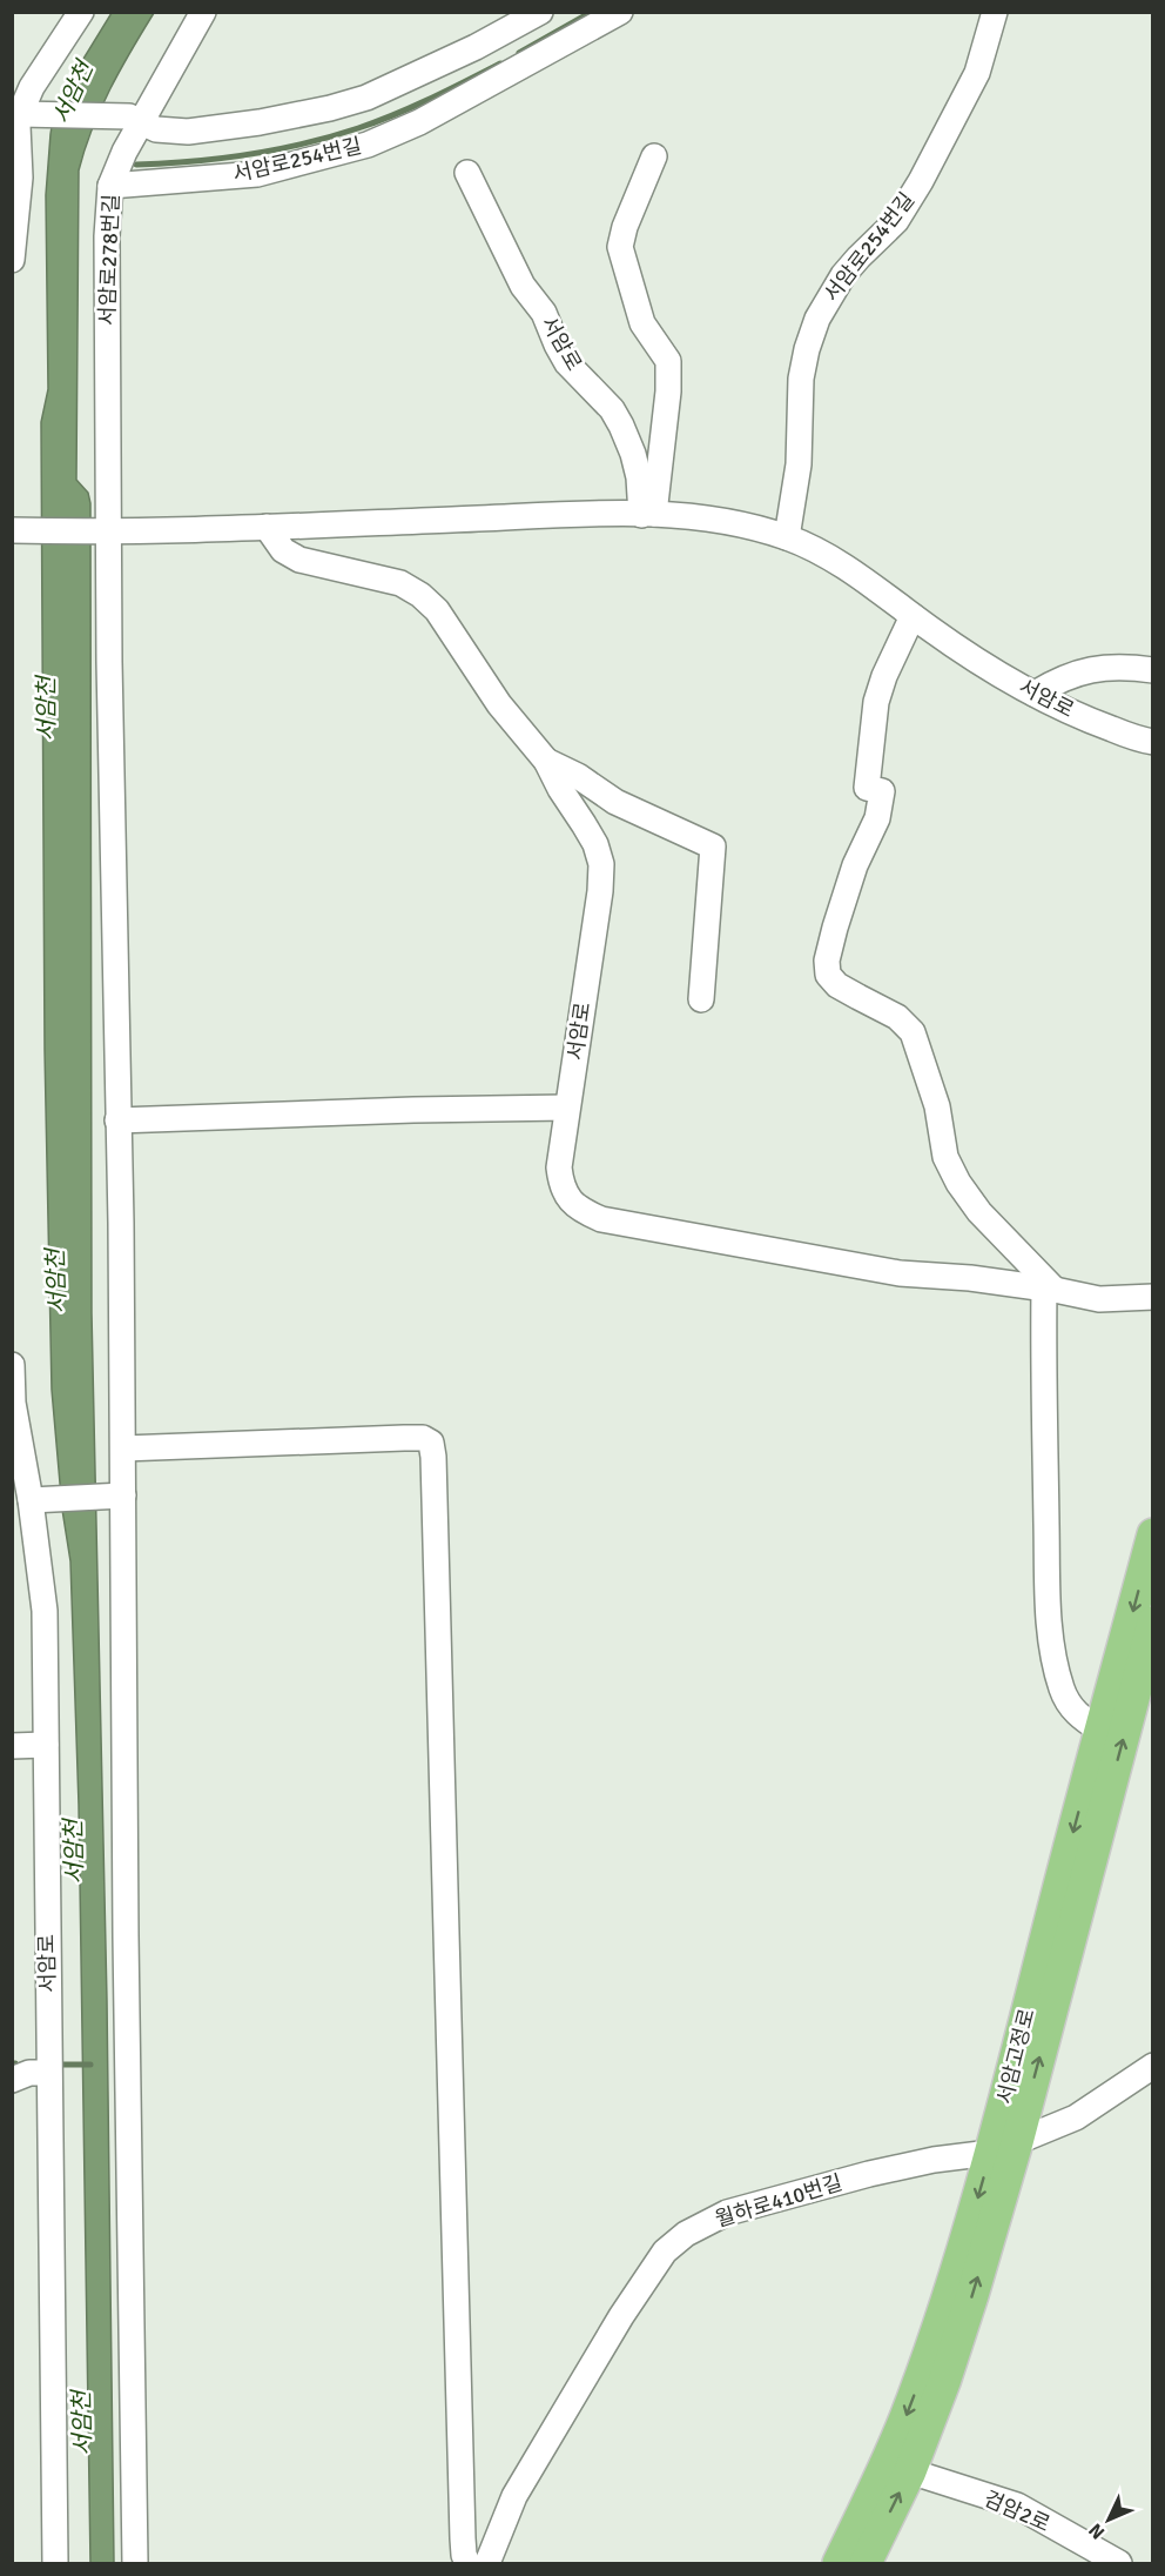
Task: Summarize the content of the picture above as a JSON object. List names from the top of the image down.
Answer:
{
  "streets": {
    "main road": ["서암고정로"],
    "street": [
      "서암로254번길",
      "서암로278번길",
      "서암로",
      "월하로410번길",
      "검암2로"
    ]
  },
  "crossings": [
    ["서암로254번길", "서암로278번길"],
    ["서암로254번길", "서암로"],
    ["서암로278번길", "서암로"],
    ["서암고정로", "월하로410번길"],
    ["서암고정로", "검암2로"]
  ],
  "water": ["서암천"],
  "north": "bottom left"
}
